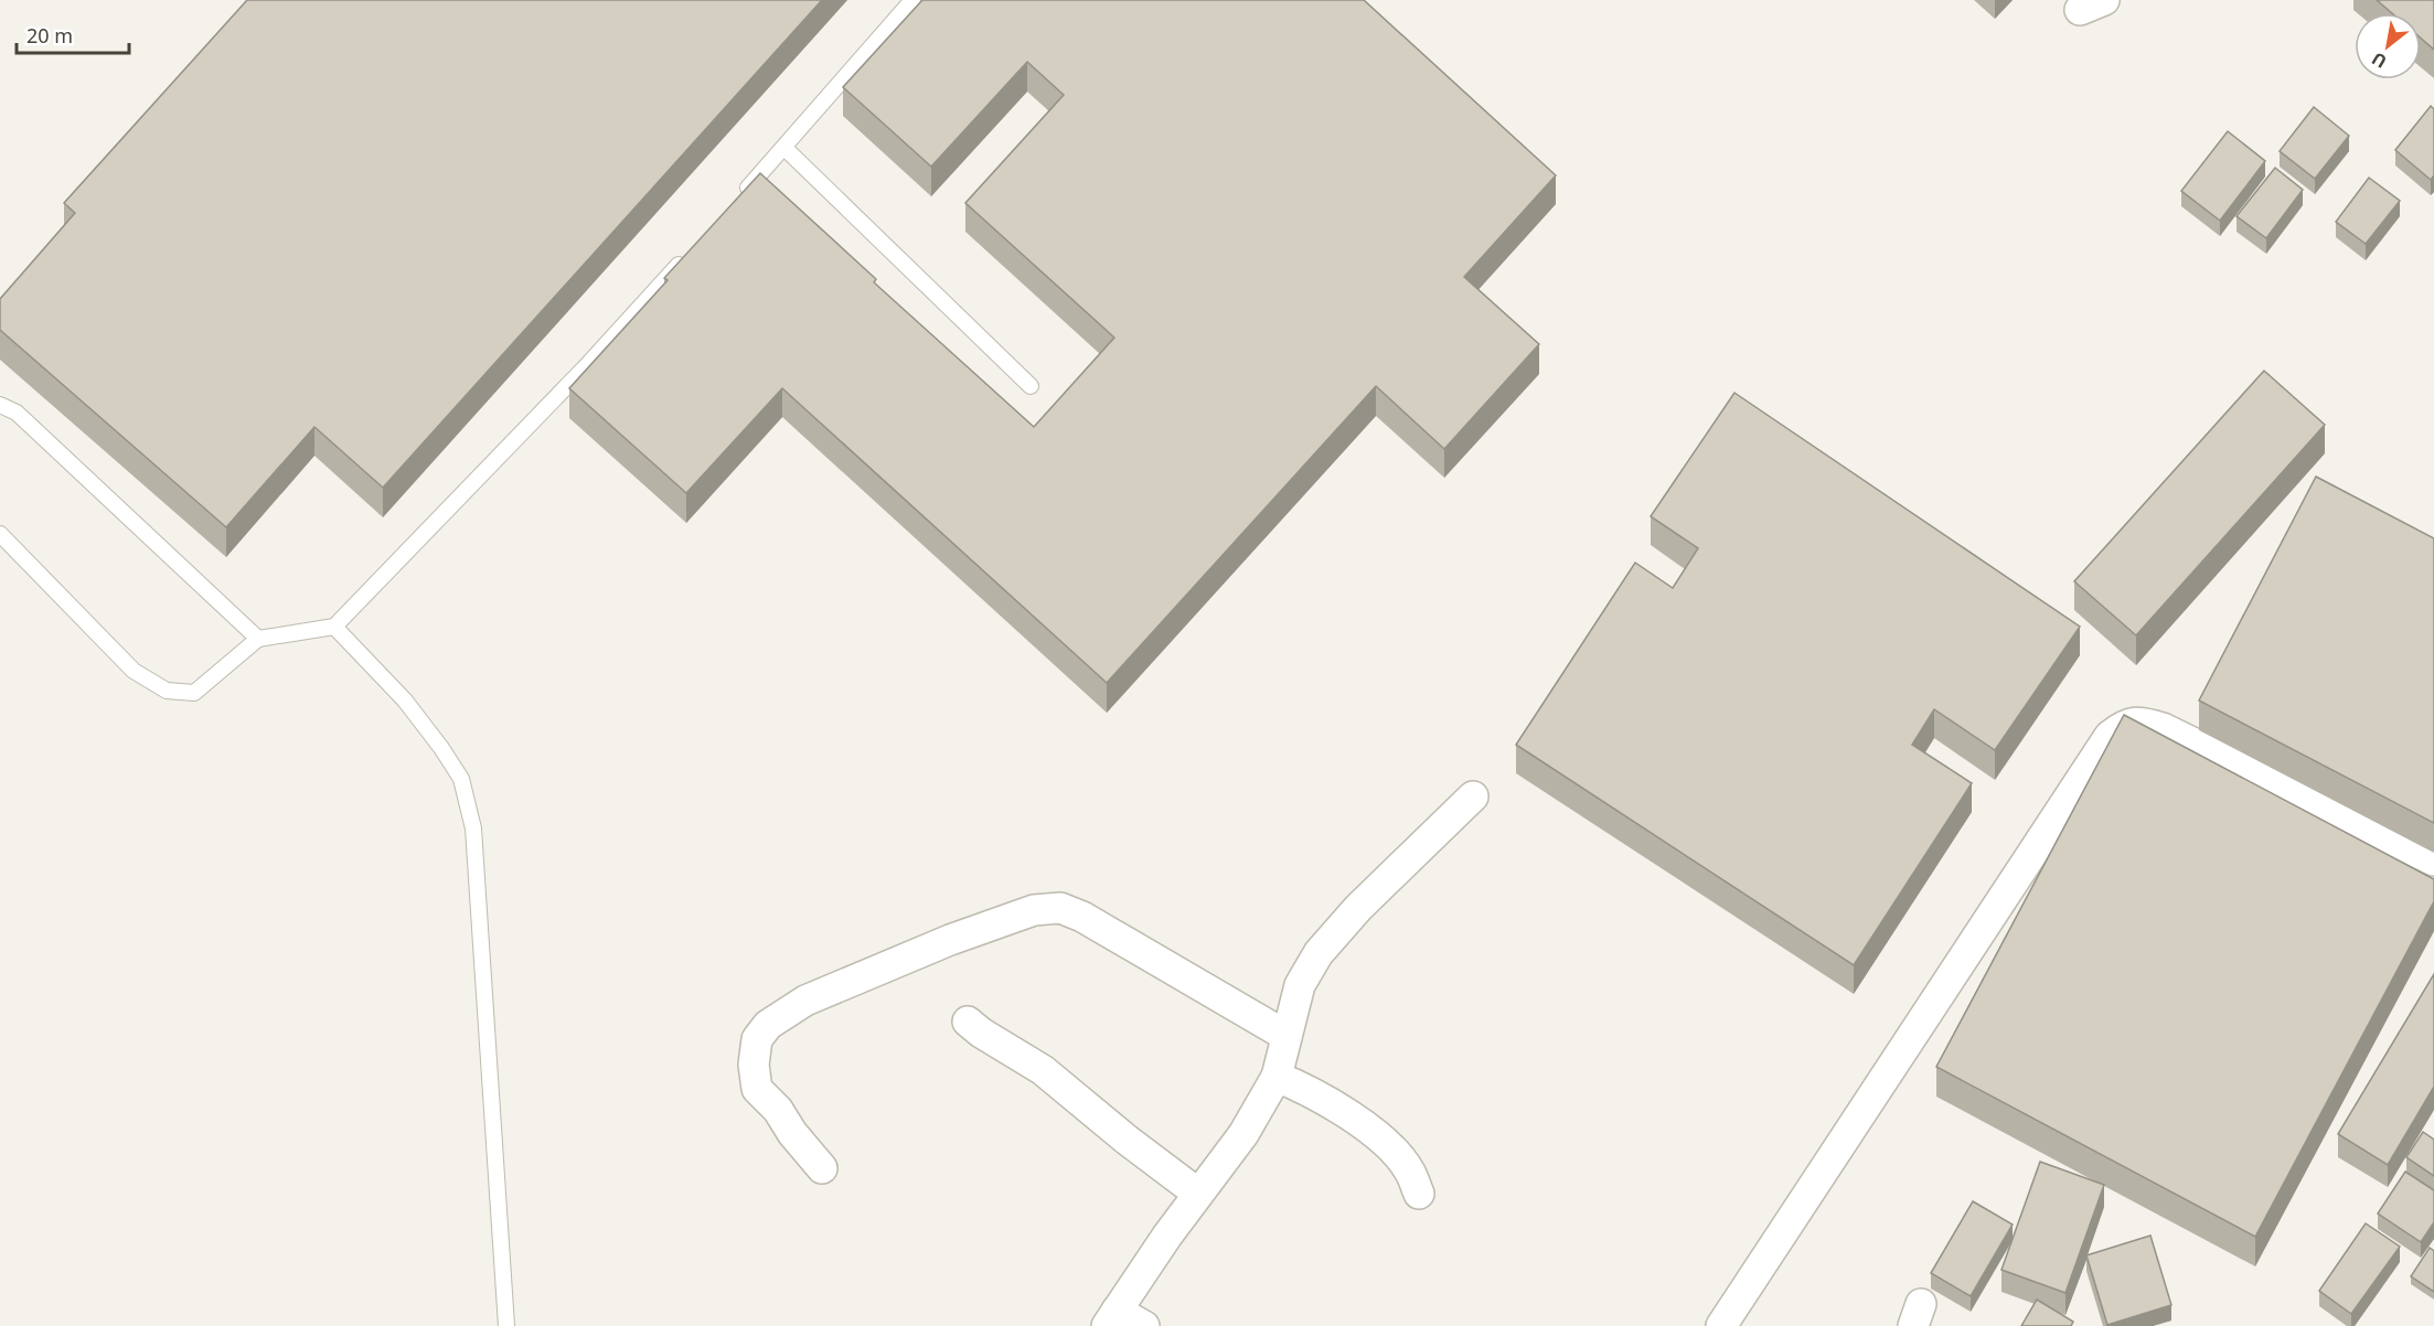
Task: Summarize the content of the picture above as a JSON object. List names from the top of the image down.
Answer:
{
  "scale_bar": "20 m",
  "north": "bottom left"
}
